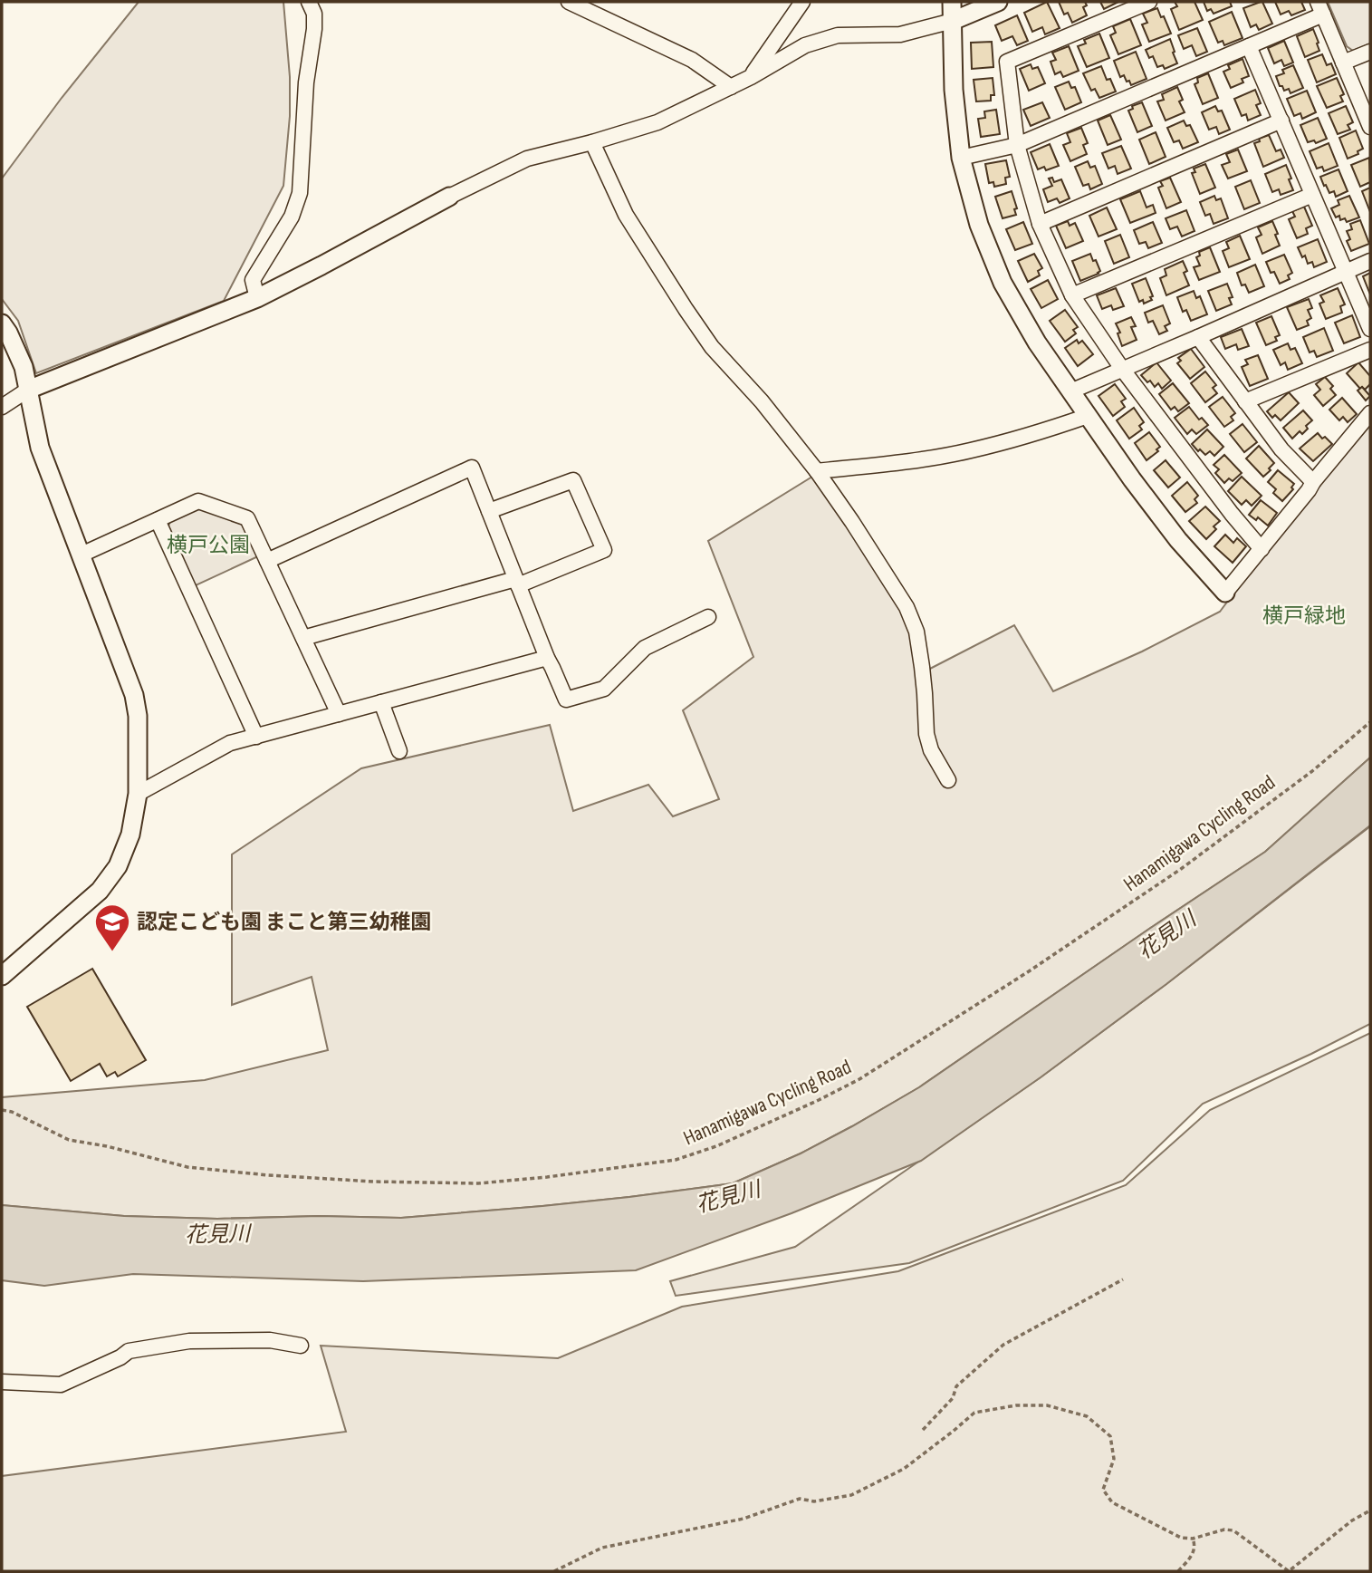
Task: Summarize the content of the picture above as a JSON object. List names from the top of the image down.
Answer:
{
  "streets": {
    "path": ["Hanamigawa Cycling Road"]
  },
  "water": ["花見川"],
  "parks": ["横戸公園", "横戸緑地"],
  "places": {
    "school or university": ["認定こども園 まこと第三幼稚園"]
  }
}
